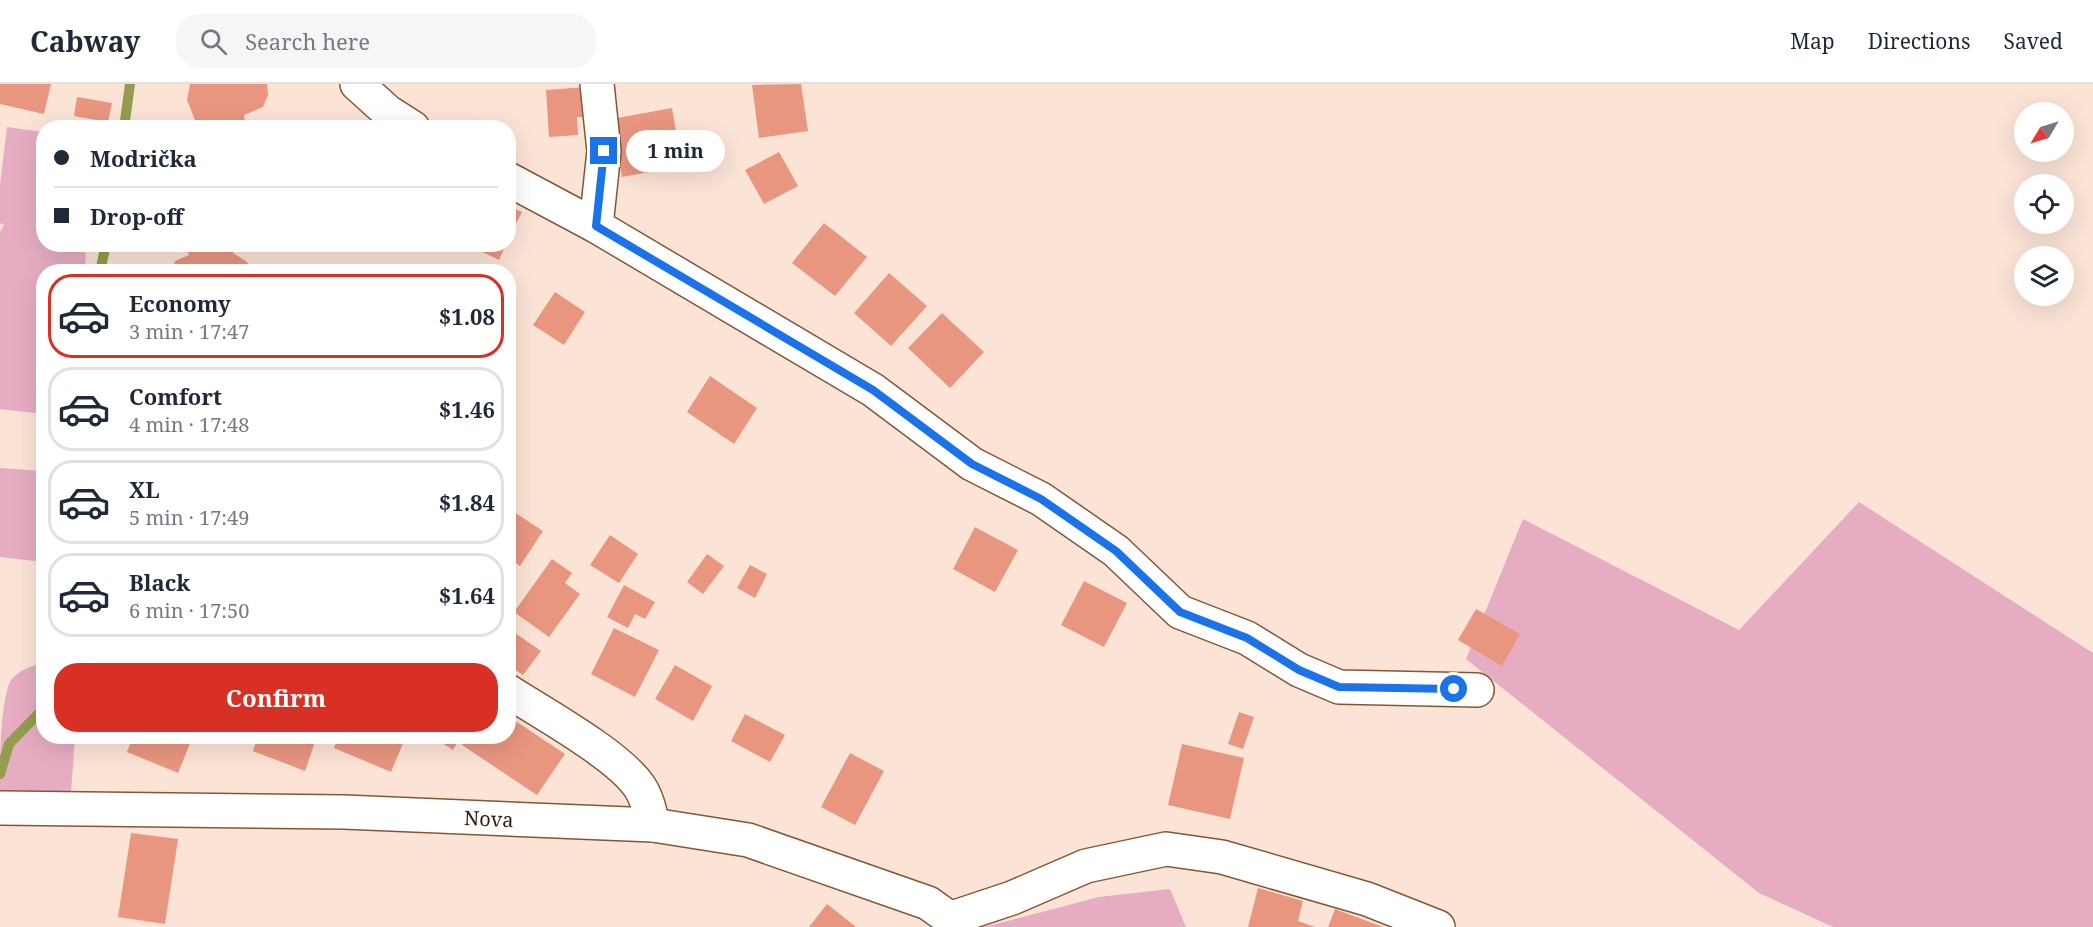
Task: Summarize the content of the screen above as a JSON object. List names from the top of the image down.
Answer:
{
  "streets": {
    "street": ["Nova"]
  },
  "north": "bottom left",
  "page": {
    "header": "Cabway",
    "search": "Search here",
    "nav": ["Map", "Directions", "Saved"],
    "banner": ["Modrička", "Drop-off"],
    "bubble": "1 min",
    "list": [
      {
        "name": "Economy",
        "note": "3 min · 17:47",
        "value": "$1.08"
      },
      {
        "name": "Comfort",
        "note": "4 min · 17:48",
        "value": "$1.46"
      },
      {
        "name": "XL",
        "note": "5 min · 17:49",
        "value": "$1.84"
      },
      {
        "name": "Black",
        "note": "6 min · 17:50",
        "value": "$1.64"
      }
    ],
    "buttons": "Confirm"
  }
}
